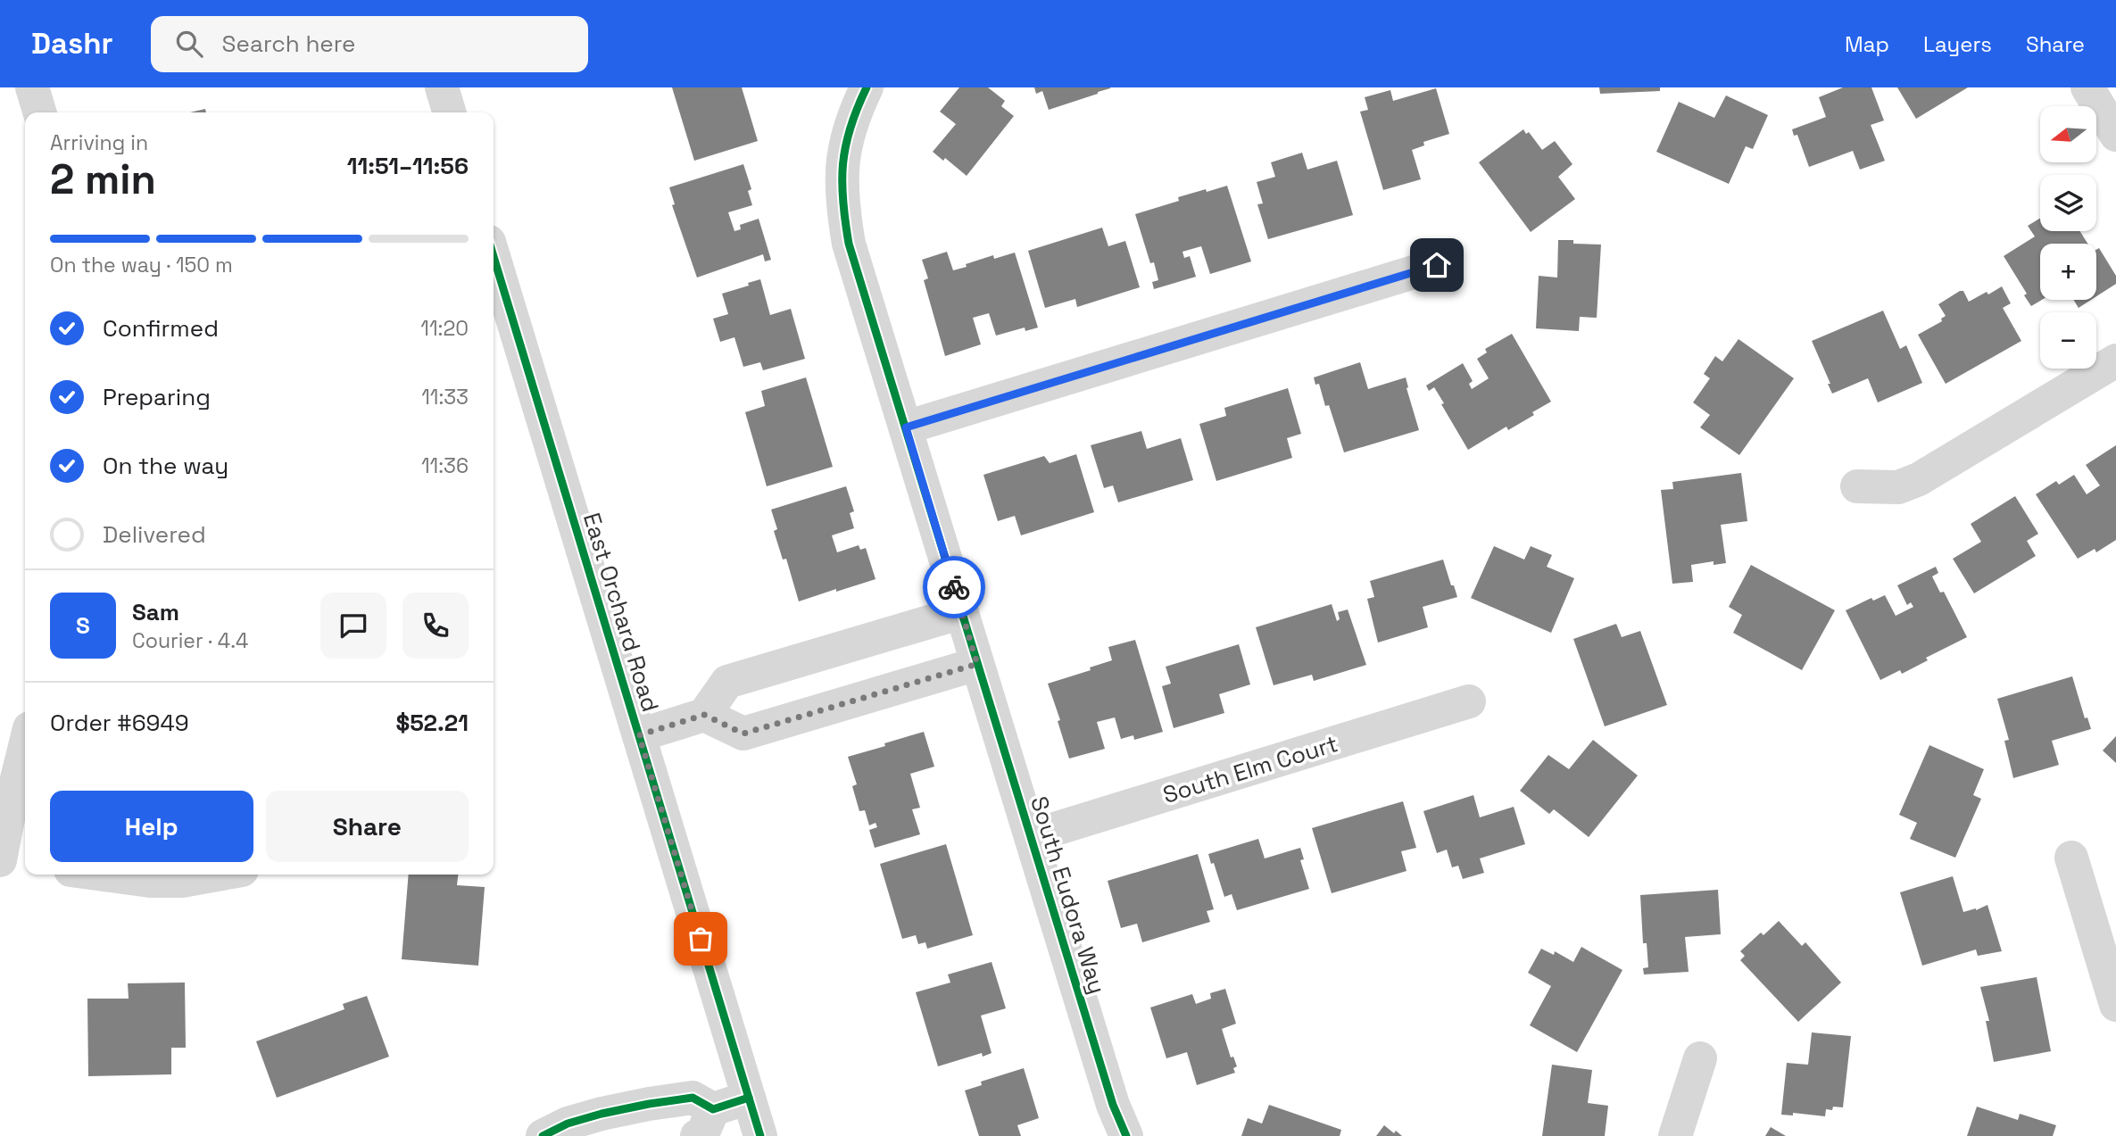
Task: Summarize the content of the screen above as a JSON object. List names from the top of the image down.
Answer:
{
  "streets": {
    "street": ["East Orchard Road", "South Elm Court", "South Eudora Way"]
  },
  "crossings": [
    ["South Elm Court", "South Eudora Way"]
  ],
  "north": "left",
  "page": {
    "header": "Dashr",
    "search": "Search here",
    "nav": ["Map", "Layers", "Share"],
    "map_buttons": ["+", "−"],
    "heading": ["2 min", "Arriving in", "11:51–11:56"],
    "panel": [
      "Sam",
      "Courier · 4.4",
      "Order #6949",
      "$52.21"
    ],
    "bar": "On the way · 150 m",
    "list": [
      ["Confirmed", "11:20"],
      ["Preparing", "11:33"],
      ["On the way", "11:36"],
      "Delivered"
    ],
    "round": "S",
    "buttons": ["Help", "Share"]
  }
}
